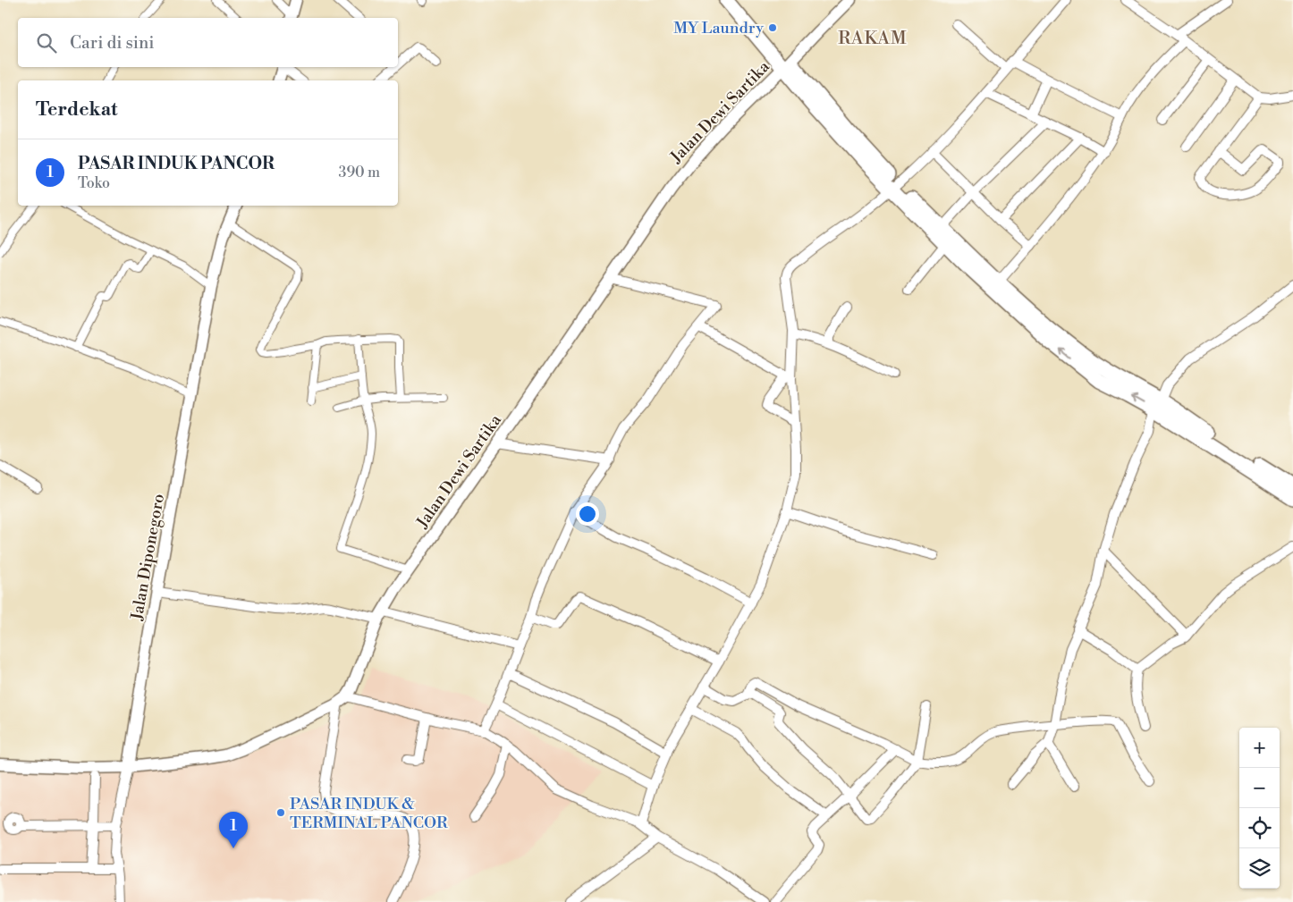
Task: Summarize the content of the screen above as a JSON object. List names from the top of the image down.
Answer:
{
  "streets": {
    "street": ["Jalan Dewi Sartika", "Jalan Diponegoro"]
  },
  "districts": ["RAKAM"],
  "places": ["MY Laundry", "PASAR INDUK & TERMINAL PANCOR"],
  "page": {
    "search": "Cari di sini",
    "heading": "Terdekat",
    "list": [
      {
        "mark": "1",
        "name": "PASAR INDUK PANCOR",
        "note": "Toko",
        "value": "390 m"
      }
    ],
    "map_buttons": ["+", "−"],
    "pins": "1"
  }
}
